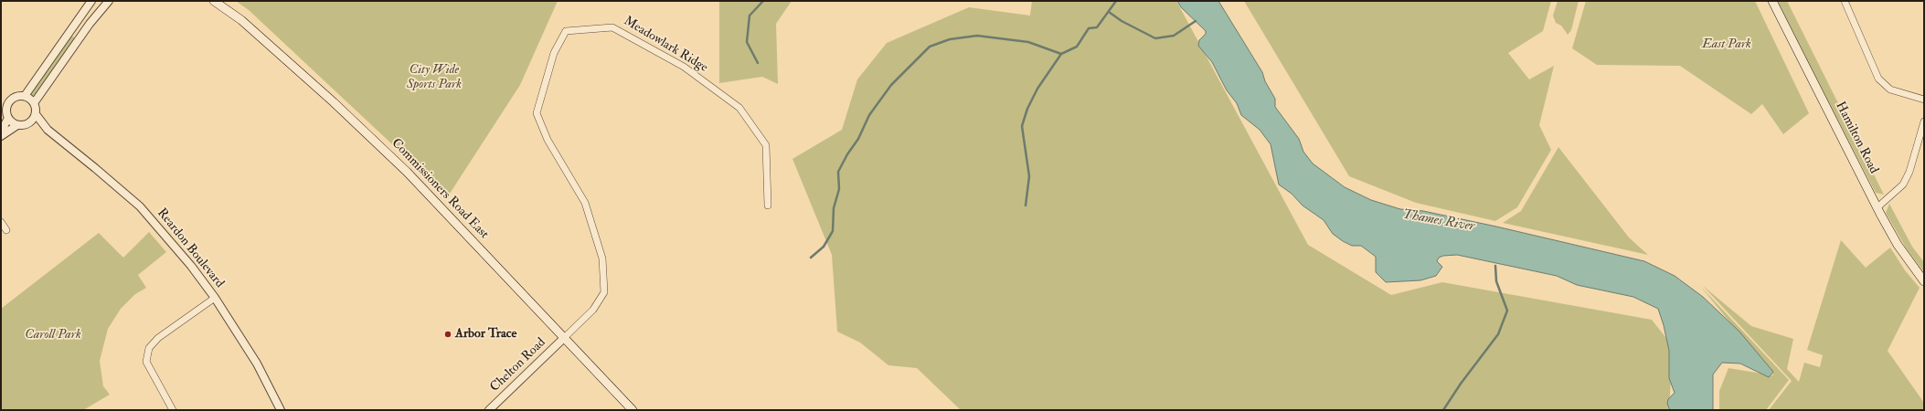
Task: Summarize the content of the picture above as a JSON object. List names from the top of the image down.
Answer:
{
  "streets": {
    "main road": ["Hamilton Road", "Commissioners Road East"],
    "street": ["Meadowlark Ridge", "Reardon Boulevard", "Chelton Road"]
  },
  "crossings": [
    ["Meadowlark Ridge", "Commissioners Road East"],
    ["Meadowlark Ridge", "Chelton Road"],
    ["Commissioners Road East", "Chelton Road"]
  ],
  "water": ["Thames River"],
  "parks": ["East Park", "City Wide Sports Park", "Caroll Park"],
  "places": ["Arbor Trace"]
}
